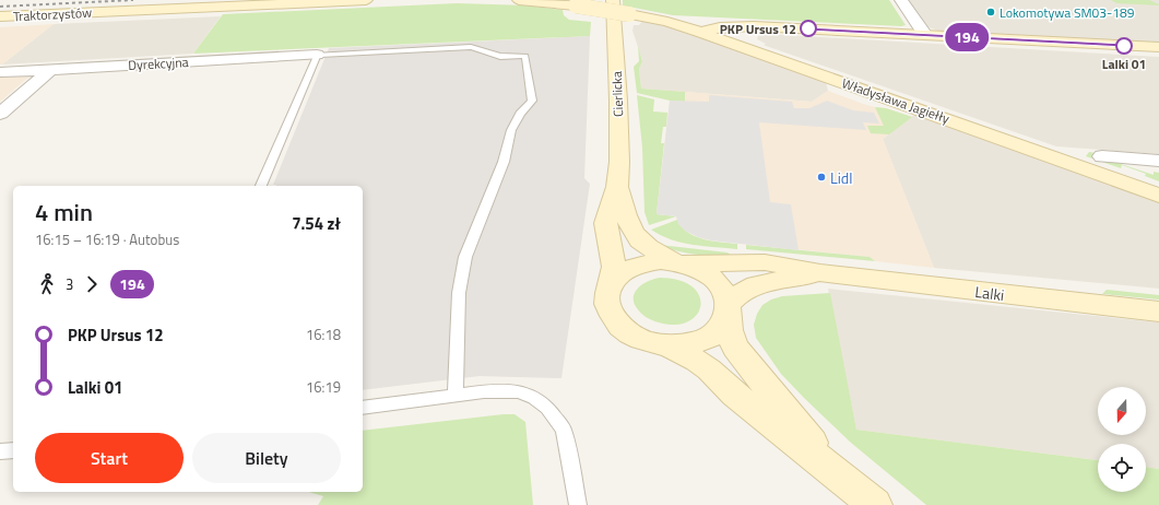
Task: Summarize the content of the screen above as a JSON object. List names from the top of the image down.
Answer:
{
  "streets": {
    "street": [
      "Traktorzystów",
      "Dyrekcyjna",
      "Cierlicka",
      "Władysława Jagiełły",
      "Lalki"
    ]
  },
  "crossings": [
    ["Cierlicka", "Lalki"]
  ],
  "places": [
    "Lokomotywa SM03-189",
    "PKP Ursus 12",
    "Lalki 01",
    "Lidl"
  ],
  "lines": ["bus line 194"],
  "north": "bottom",
  "page": {
    "on_map": "194",
    "heading": ["4 min", "16:15 – 16:19 · Autobus", "7.54 zł"],
    "legs": ["3", "194"],
    "list": [
      {
        "name": "PKP Ursus 12",
        "value": "16:18"
      },
      {
        "name": "Lalki 01",
        "value": "16:19"
      }
    ],
    "buttons": ["Start", "Bilety"]
  }
}
